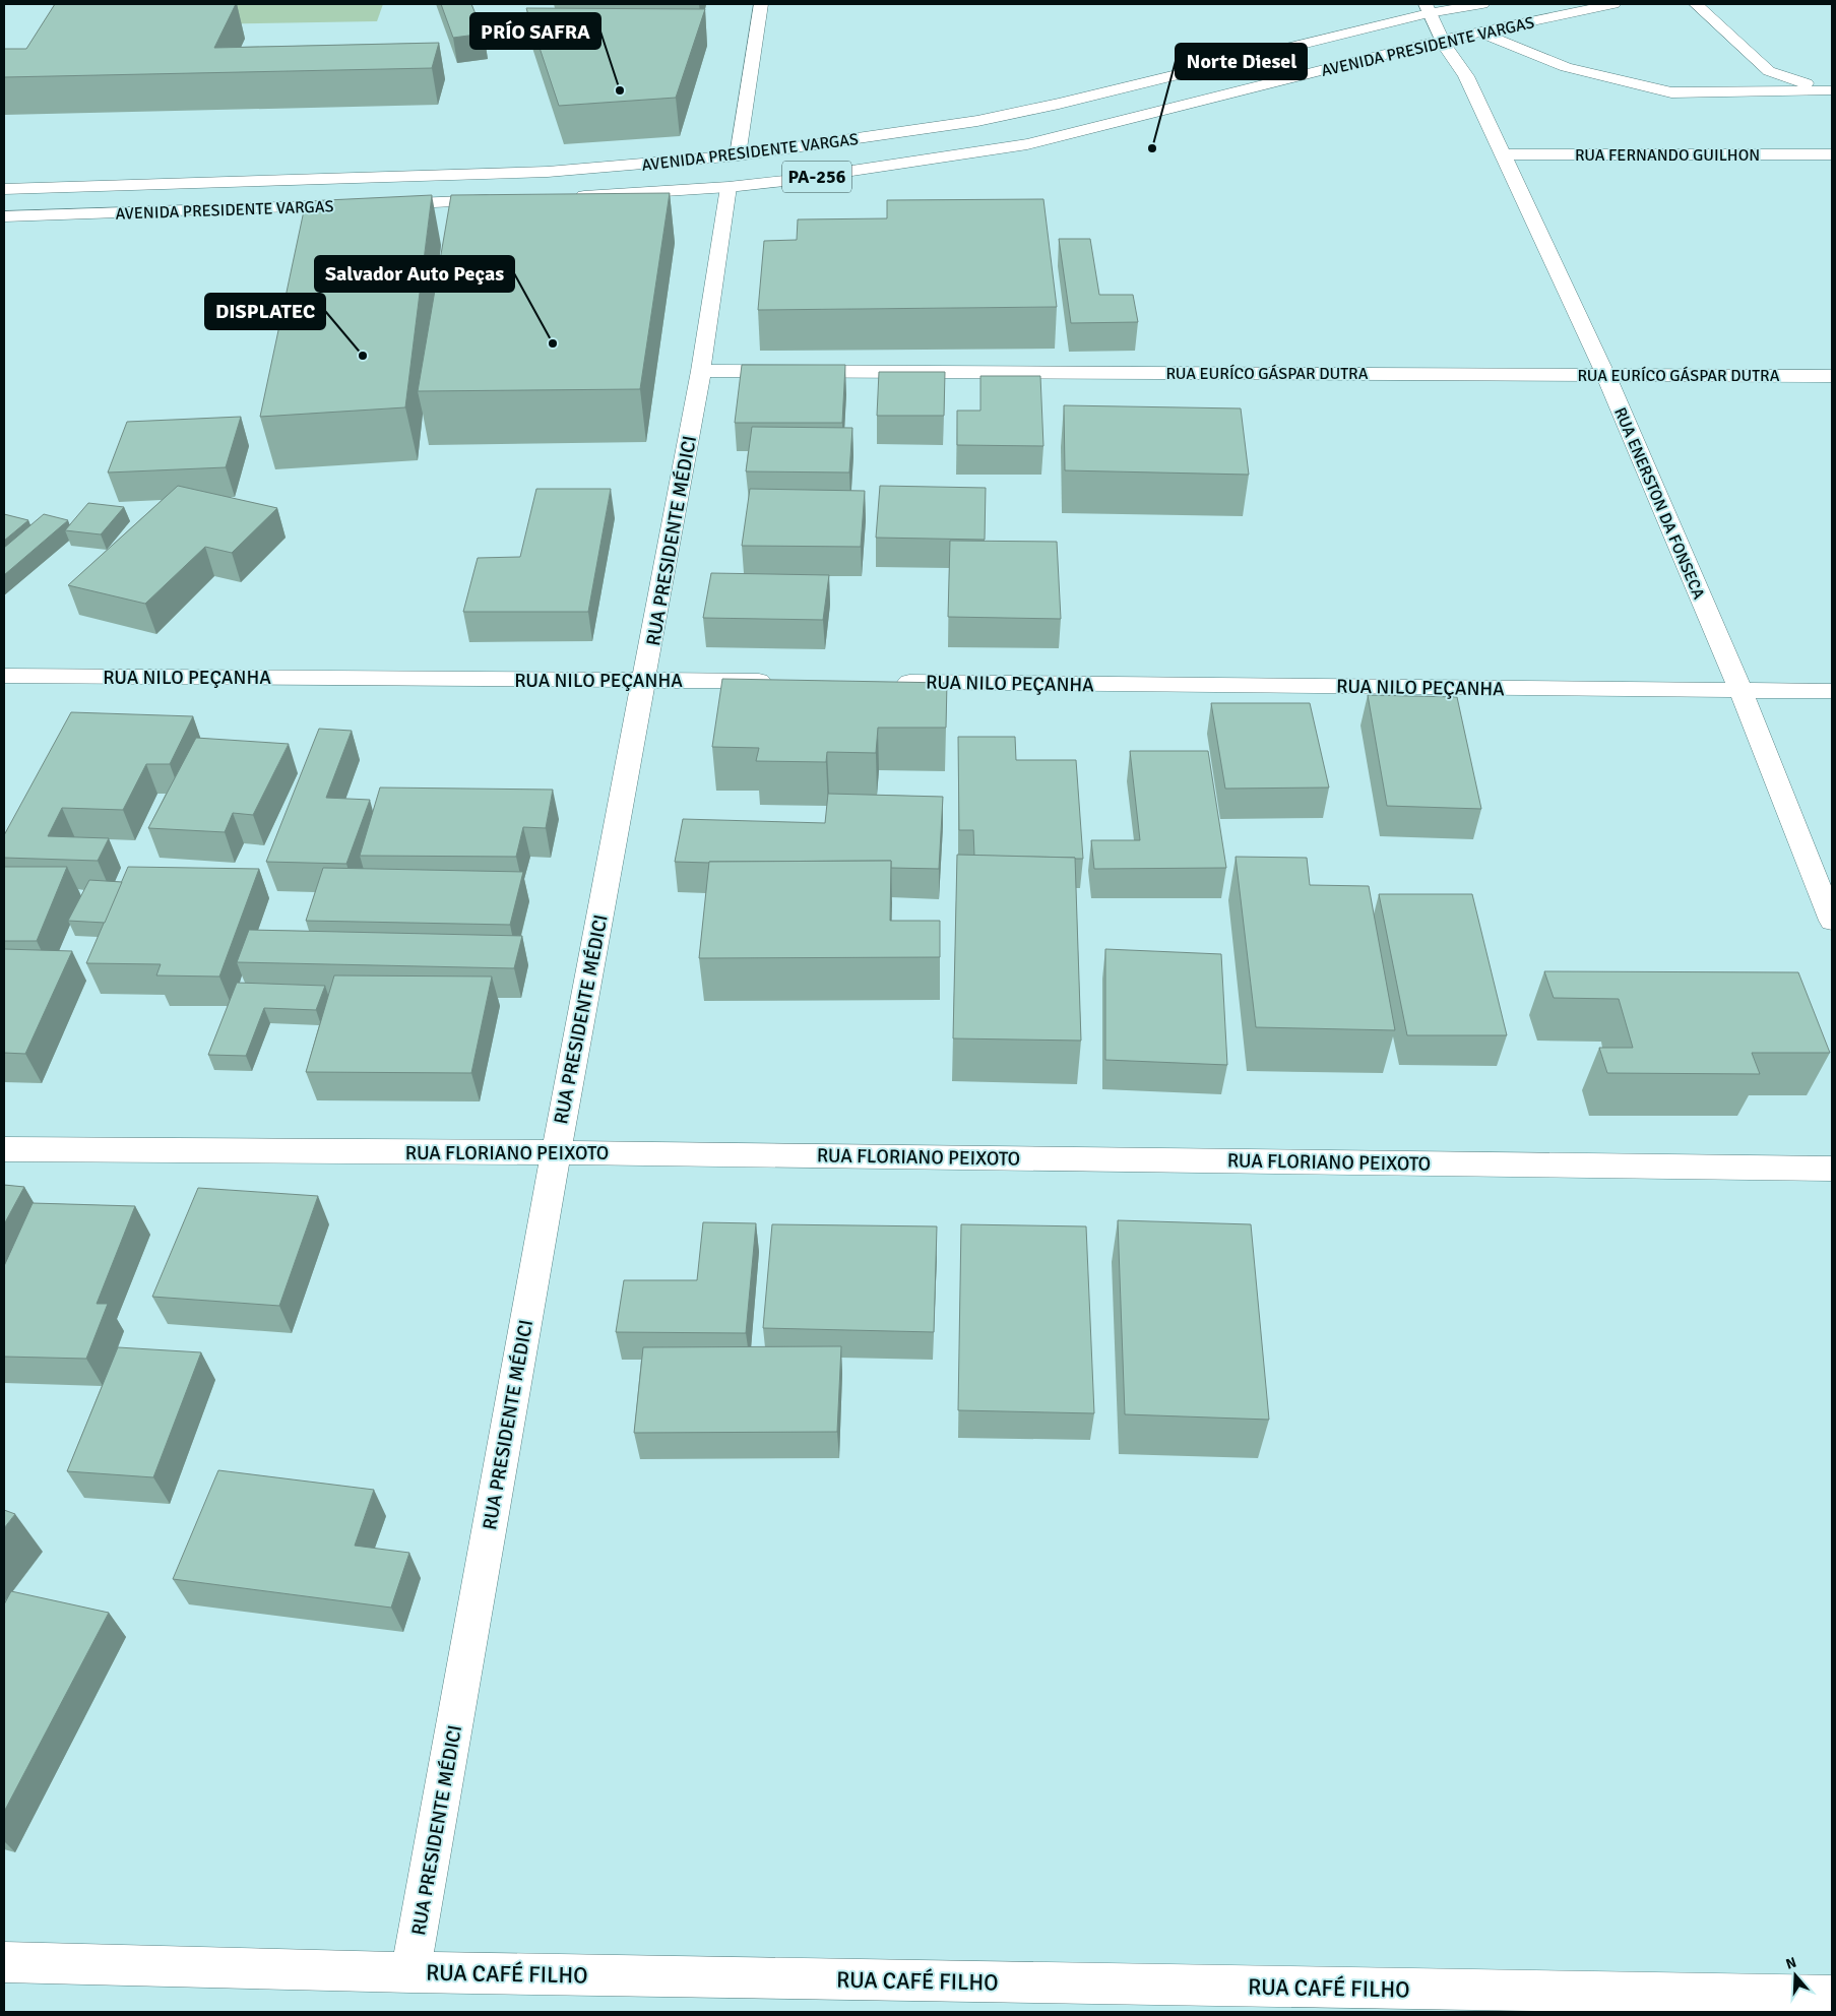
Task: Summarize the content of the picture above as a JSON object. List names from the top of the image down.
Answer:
{
  "streets": {
    "street": [
      "AVENIDA PRESIDENTE VARGAS",
      "RUA FERNANDO GUILHON",
      "PA-256",
      "RUA EURÍCO GÁSPAR DUTRA",
      "RUA ENERSTON DA FONSECA",
      "RUA PRESIDENTE MÉDICI",
      "RUA NILO PEÇANHA",
      "RUA FLORIANO PEIXOTO",
      "RUA CAFÉ FILHO"
    ]
  },
  "crossings": [
    ["AVENIDA PRESIDENTE VARGAS", "RUA ENERSTON DA FONSECA"],
    ["AVENIDA PRESIDENTE VARGAS", "RUA PRESIDENTE MÉDICI"],
    ["RUA FERNANDO GUILHON", "RUA ENERSTON DA FONSECA"],
    ["RUA EURÍCO GÁSPAR DUTRA", "RUA ENERSTON DA FONSECA"],
    ["RUA EURÍCO GÁSPAR DUTRA", "RUA PRESIDENTE MÉDICI"],
    ["RUA ENERSTON DA FONSECA", "RUA NILO PEÇANHA"],
    ["RUA PRESIDENTE MÉDICI", "RUA NILO PEÇANHA"],
    ["RUA PRESIDENTE MÉDICI", "RUA FLORIANO PEIXOTO"],
    ["RUA PRESIDENTE MÉDICI", "RUA CAFÉ FILHO"]
  ],
  "places": [
    "PRÍO SAFRA",
    "Norte Diesel",
    "Salvador Auto Peças",
    "DISPLATEC"
  ],
  "north": "top"
}
